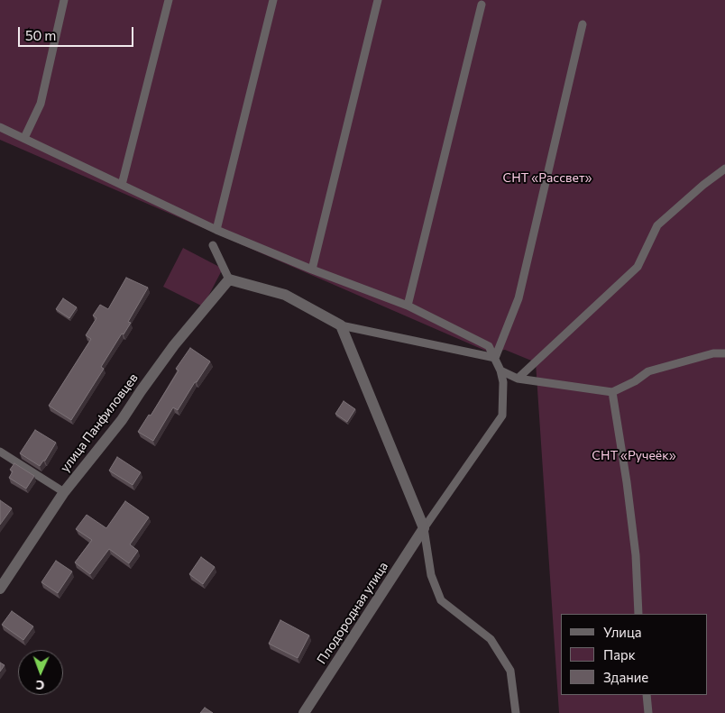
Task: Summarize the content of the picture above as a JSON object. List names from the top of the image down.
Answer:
{
  "streets": {
    "street": ["улица Панфиловцев", "Плодородная улица"]
  },
  "parks": ["СНТ «Рассвет»", "СНТ «Ручеёк»"],
  "legend": ["Улица", "Парк", "Здание"],
  "scale_bar": "50 m",
  "north": "bottom"
}
